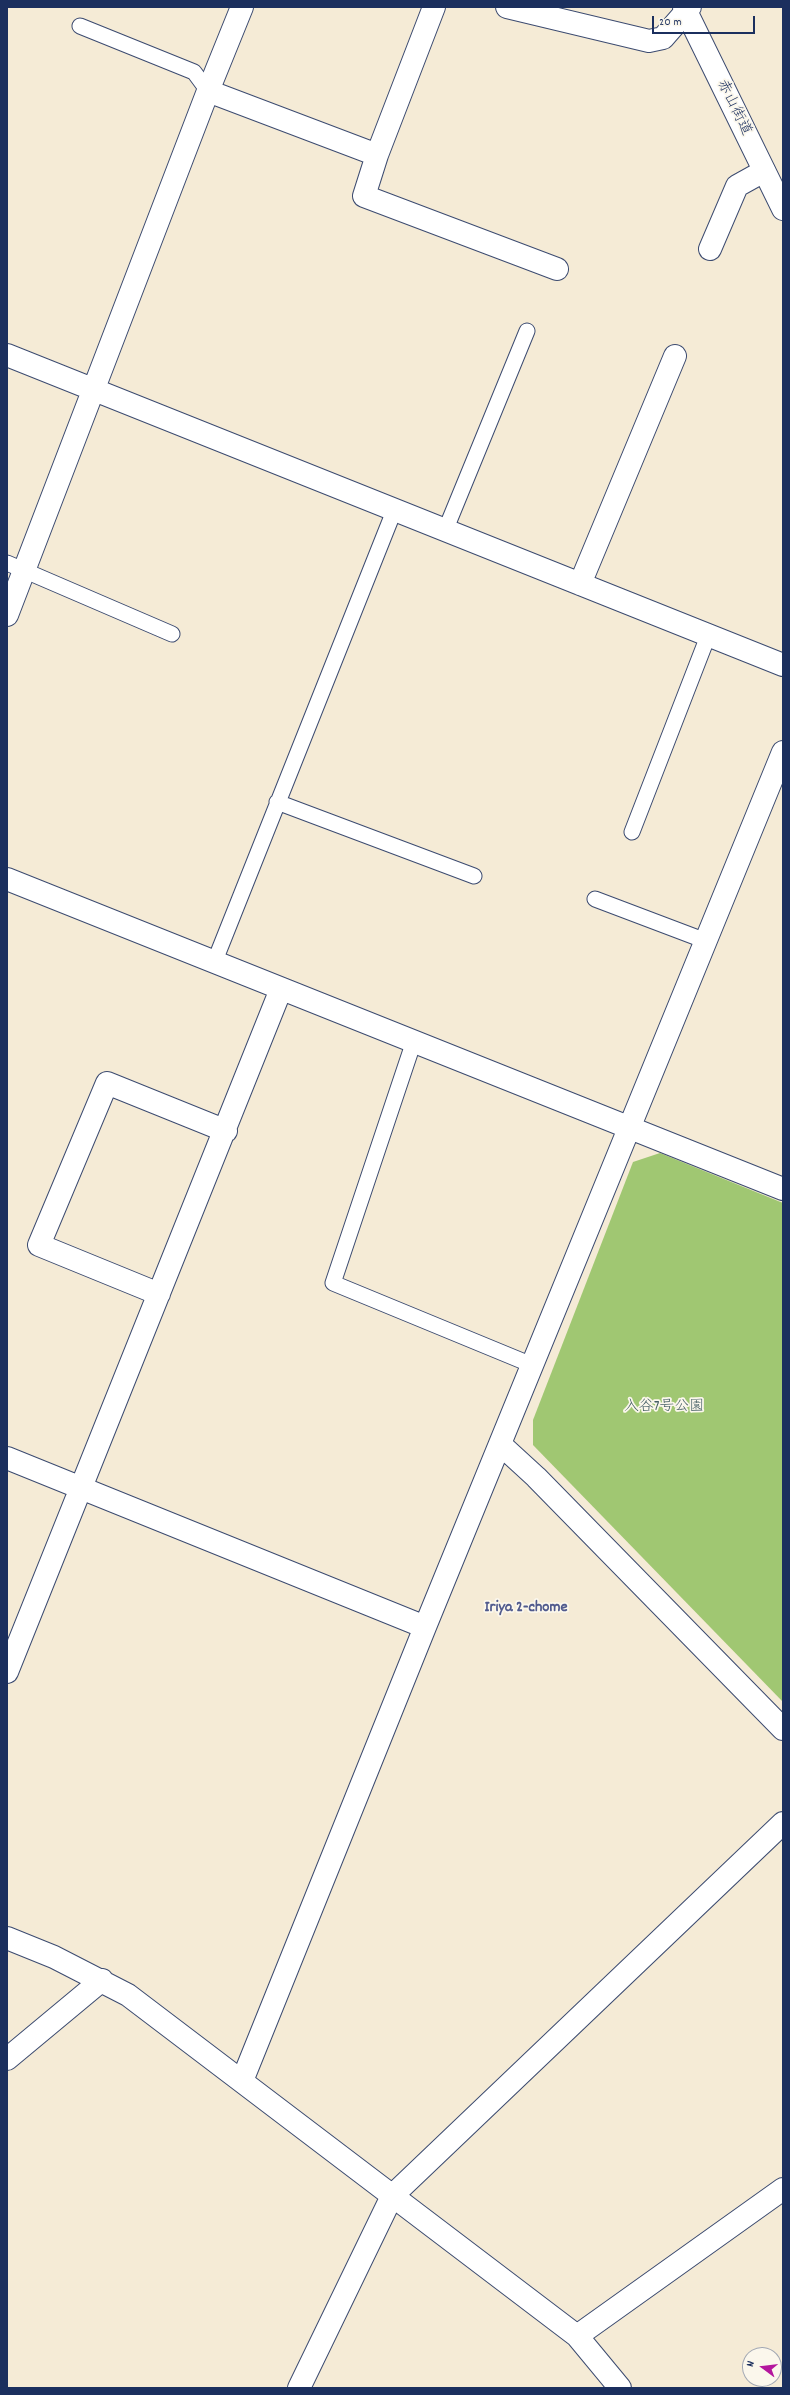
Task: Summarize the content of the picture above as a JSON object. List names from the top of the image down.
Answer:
{
  "streets": {
    "street": ["赤山街道"]
  },
  "districts": ["Iriya 2-chome"],
  "parks": ["入谷7号公園"],
  "scale_bar": "20 m",
  "north": "left"
}
